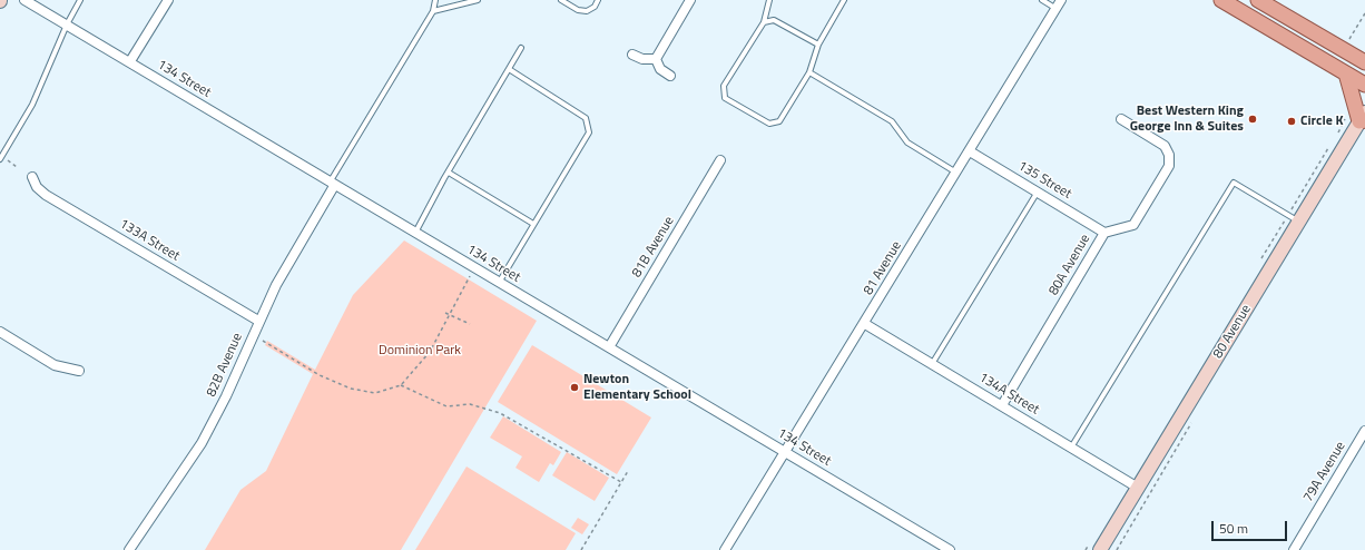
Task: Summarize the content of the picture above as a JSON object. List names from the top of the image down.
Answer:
{
  "streets": {
    "main road": ["80 Avenue"],
    "street": [
      "134 Street",
      "135 Street",
      "133A Street",
      "81B Avenue",
      "80A Avenue",
      "81 Avenue",
      "82B Avenue",
      "134A Street",
      "79A Avenue"
    ]
  },
  "crossings": [
    ["134 Street", "81B Avenue"],
    ["134 Street", "81 Avenue"],
    ["134 Street", "82B Avenue"],
    ["135 Street", "80A Avenue"],
    ["135 Street", "81 Avenue"],
    ["133A Street", "82B Avenue"],
    ["80A Avenue", "134A Street"],
    ["81 Avenue", "134A Street"],
    ["80 Avenue", "134A Street"]
  ],
  "parks": ["Dominion Park"],
  "places": ["Best Western King George Inn & Suites", "Circle K", "Newton Elementary School"],
  "scale_bar": "50 m"
}
